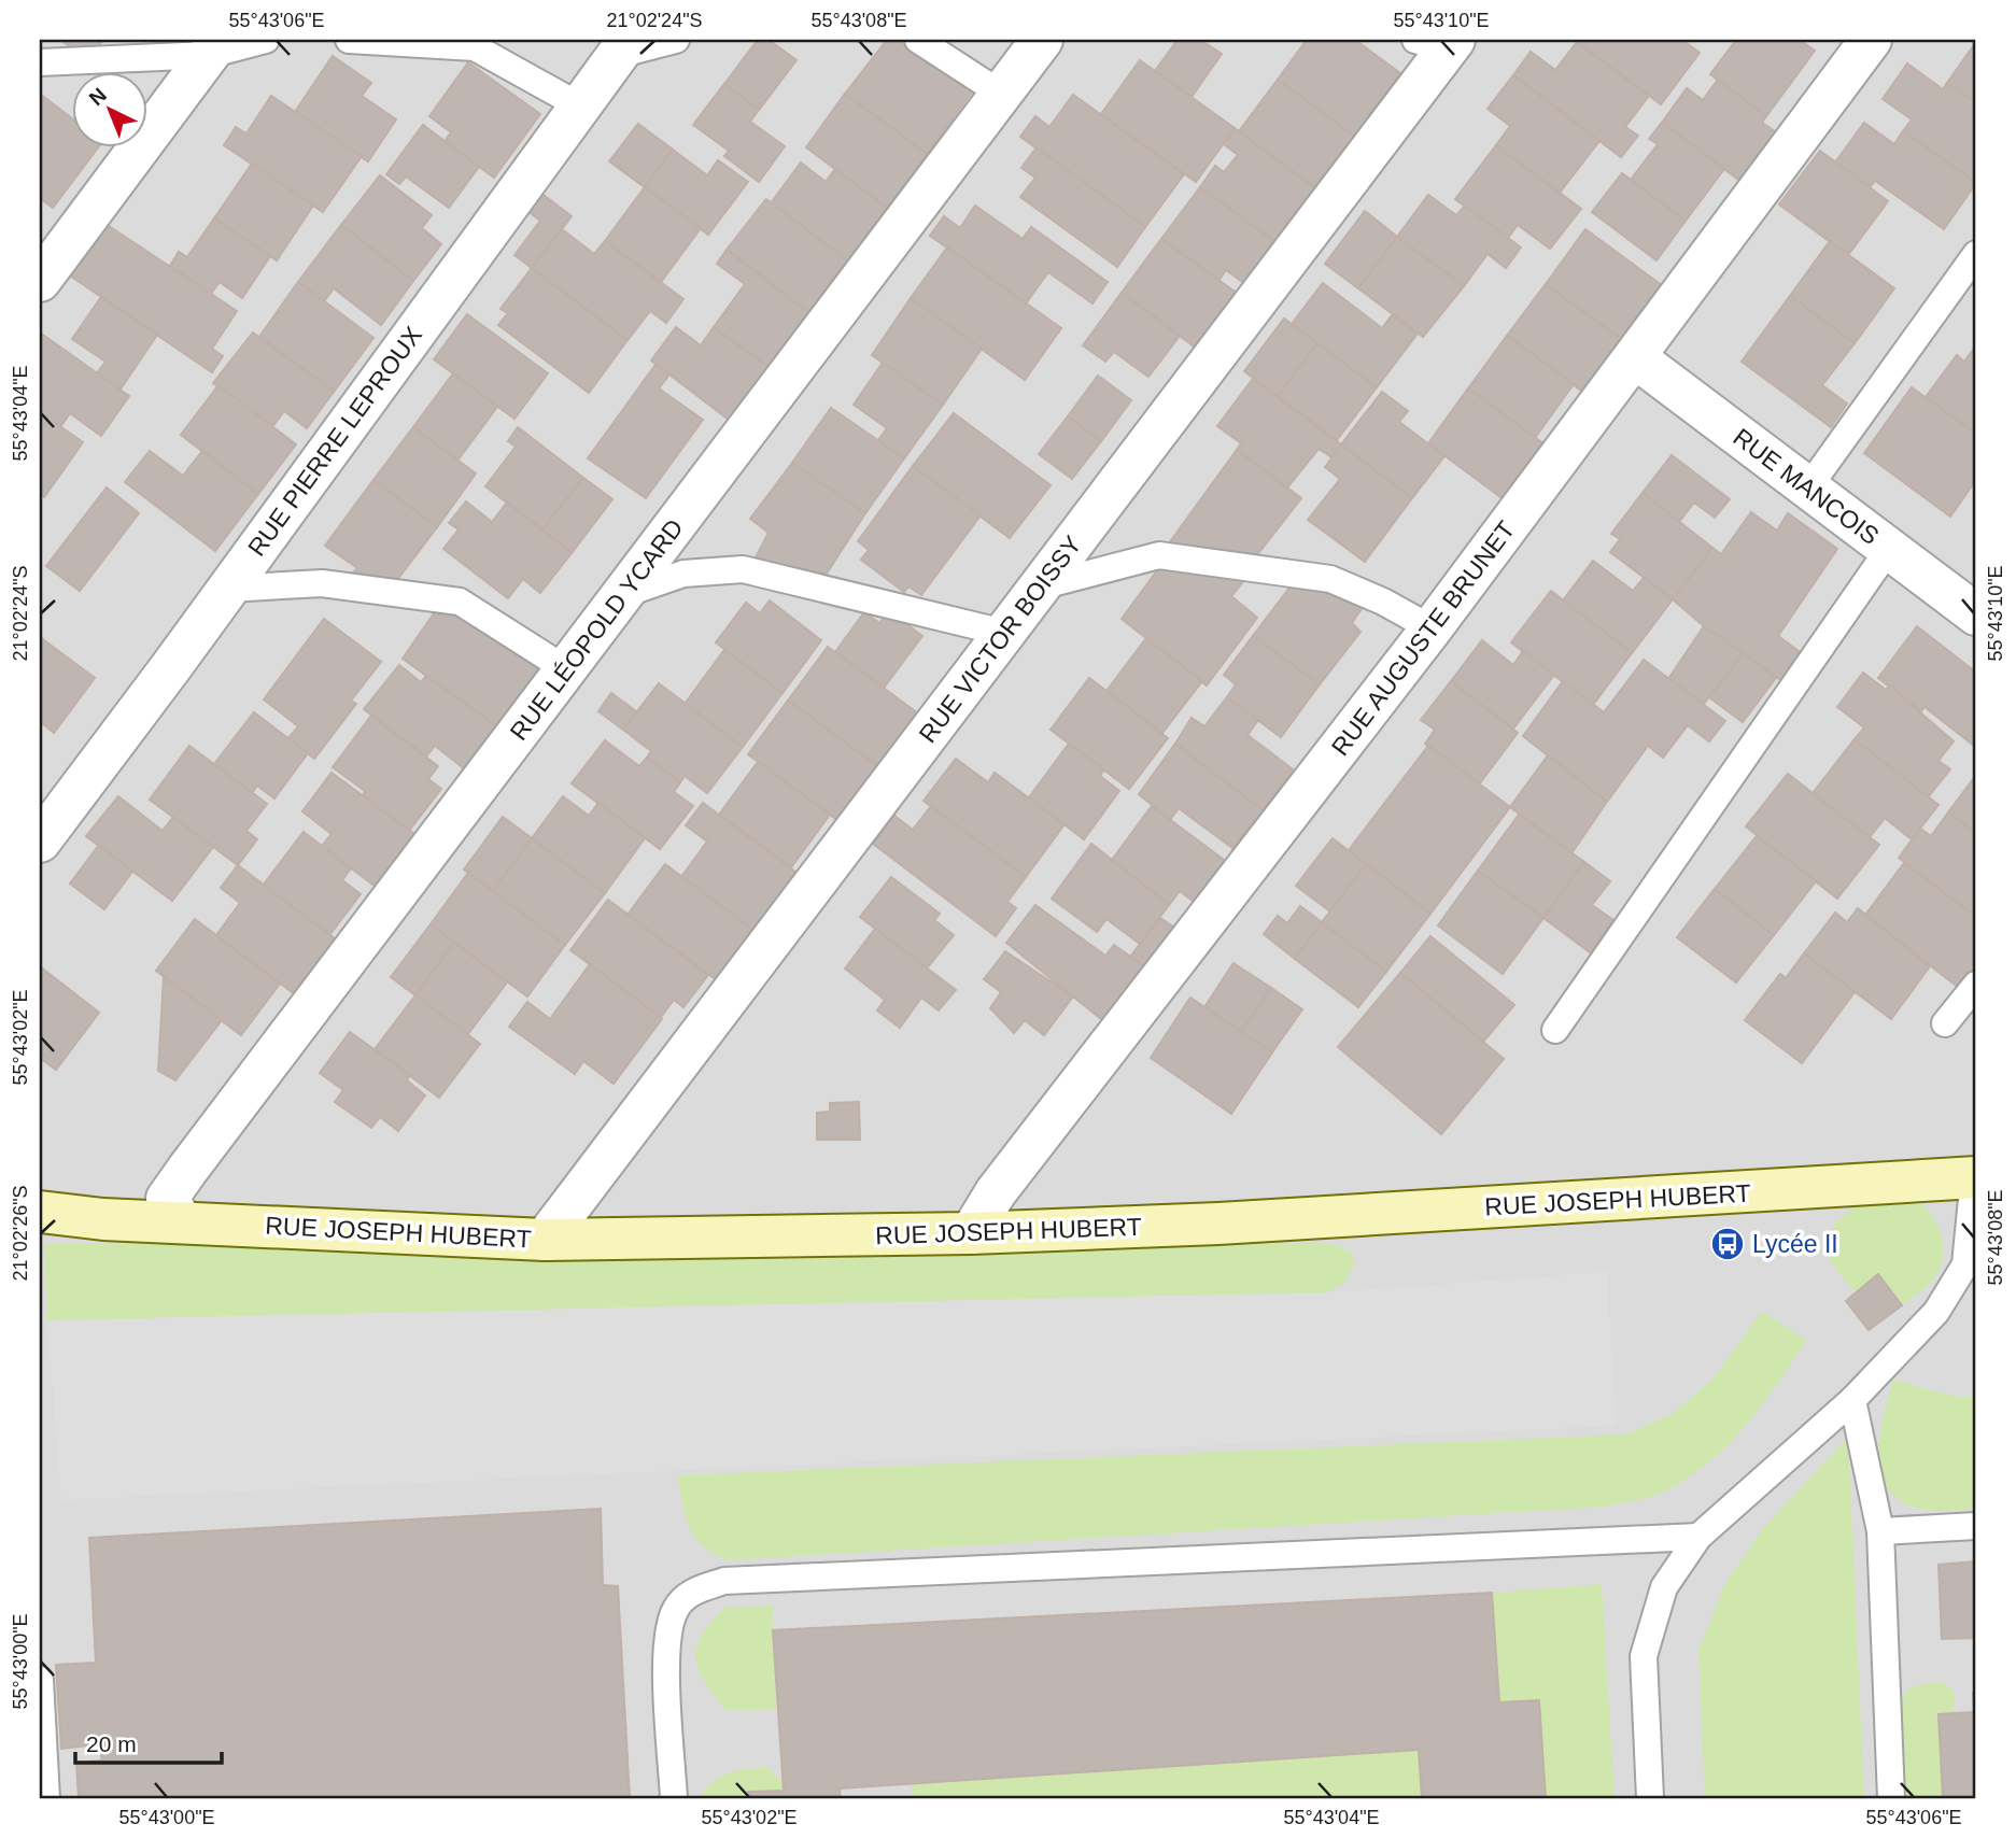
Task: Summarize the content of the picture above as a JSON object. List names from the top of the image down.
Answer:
{
  "streets": {
    "street": [
      "RUE PIERRE LEPROUX",
      "RUE MANCOIS",
      "RUE LÉOPOLD YCARD",
      "RUE AUGUSTE BRUNET",
      "RUE VICTOR BOISSY",
      "RUE JOSEPH HUBERT"
    ]
  },
  "crossings": [
    ["RUE MANCOIS", "RUE AUGUSTE BRUNET"],
    ["RUE LÉOPOLD YCARD", "RUE JOSEPH HUBERT"],
    ["RUE AUGUSTE BRUNET", "RUE JOSEPH HUBERT"],
    ["RUE VICTOR BOISSY", "RUE JOSEPH HUBERT"]
  ],
  "places": {
    "bus stop": ["Lycée II"]
  },
  "scale_bar": "20 m",
  "north": "top left",
  "coordinates": [
    "55°43'06\"E",
    "21°02'24\"S",
    "55°43'08\"E",
    "55°43'10\"E",
    "55°43'04\"E",
    "55°43'02\"E",
    "21°02'26\"S",
    "55°43'00\"E"
  ]
}
